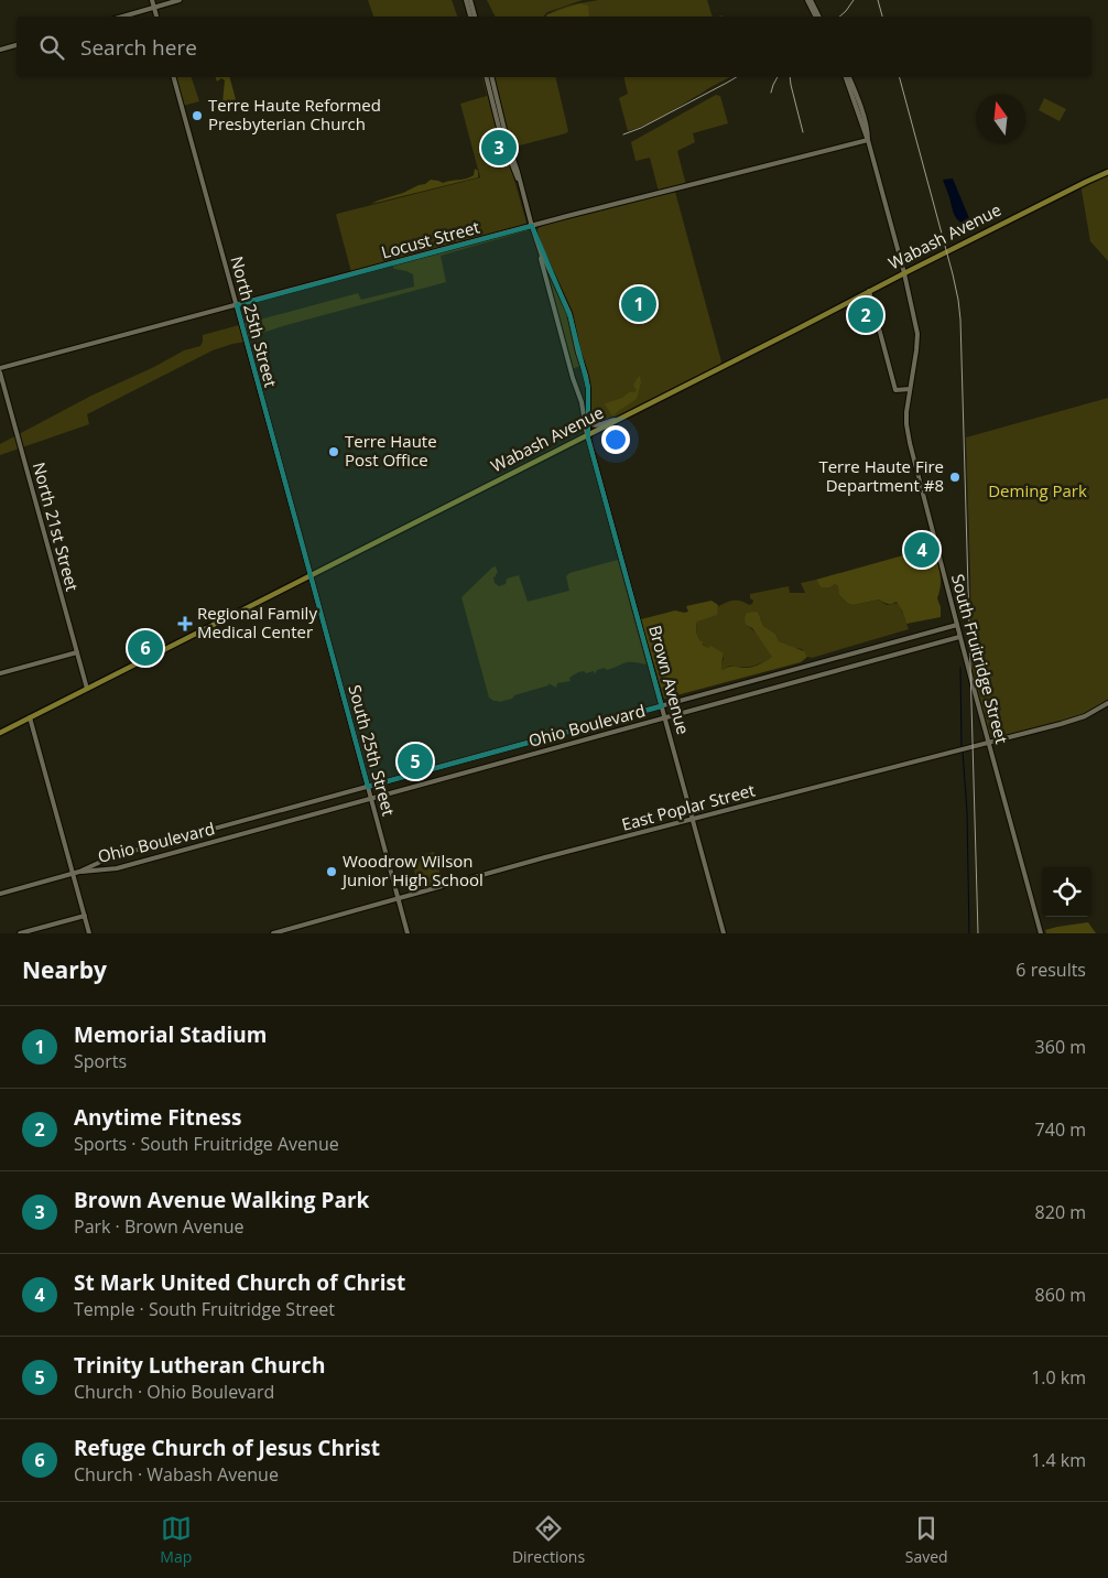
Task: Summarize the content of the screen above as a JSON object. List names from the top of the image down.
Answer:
{
  "streets": {
    "main road": ["Wabash Avenue"],
    "street": [
      "Locust Street",
      "North 25th Street",
      "North 21st Street",
      "South Fruitridge Street",
      "Brown Avenue",
      "Ohio Boulevard",
      "South 25th Street",
      "East Poplar Street"
    ]
  },
  "crossings": [
    ["Wabash Avenue", "North 25th Street"],
    ["Wabash Avenue", "North 21st Street"],
    ["Wabash Avenue", "South Fruitridge Street"],
    ["Wabash Avenue", "Brown Avenue"],
    ["Wabash Avenue", "South 25th Street"],
    ["Locust Street", "North 25th Street"],
    ["Locust Street", "North 21st Street"],
    ["Locust Street", "South Fruitridge Street"],
    ["Locust Street", "Brown Avenue"],
    ["North 25th Street", "South 25th Street"],
    ["South Fruitridge Street", "Ohio Boulevard"],
    ["South Fruitridge Street", "East Poplar Street"],
    ["Brown Avenue", "Ohio Boulevard"],
    ["Brown Avenue", "East Poplar Street"],
    ["Ohio Boulevard", "South 25th Street"],
    ["South 25th Street", "East Poplar Street"]
  ],
  "parks": ["Deming Park"],
  "places": {
    "other": [
      "Terre Haute Reformed Presbyterian Church",
      "Terre Haute Post Office",
      "Terre Haute Fire Department #8",
      "Woodrow Wilson Junior High School"
    ],
    "health": ["Regional Family Medical Center"]
  },
  "north": "top",
  "page": {
    "search": "Search here",
    "pins": [
      "3",
      "1",
      "2",
      "4",
      "6",
      "5"
    ],
    "heading": ["Nearby", "6 results"],
    "list": [
      {
        "mark": "1",
        "name": "Memorial Stadium",
        "note": "Sports",
        "value": "360 m"
      },
      {
        "mark": "2",
        "name": "Anytime Fitness",
        "note": "Sports · South Fruitridge Avenue",
        "value": "740 m"
      },
      {
        "mark": "3",
        "name": "Brown Avenue Walking Park",
        "note": "Park · Brown Avenue",
        "value": "820 m"
      },
      {
        "mark": "4",
        "name": "St Mark United Church of Christ",
        "note": "Temple · South Fruitridge Street",
        "value": "860 m"
      },
      {
        "mark": "5",
        "name": "Trinity Lutheran Church",
        "note": "Church · Ohio Boulevard",
        "value": "1.0 km"
      },
      {
        "mark": "6",
        "name": "Refuge Church of Jesus Christ",
        "note": "Church · Wabash Avenue",
        "value": "1.4 km"
      }
    ],
    "nav": ["Map", "Directions", "Saved"]
  }
}
